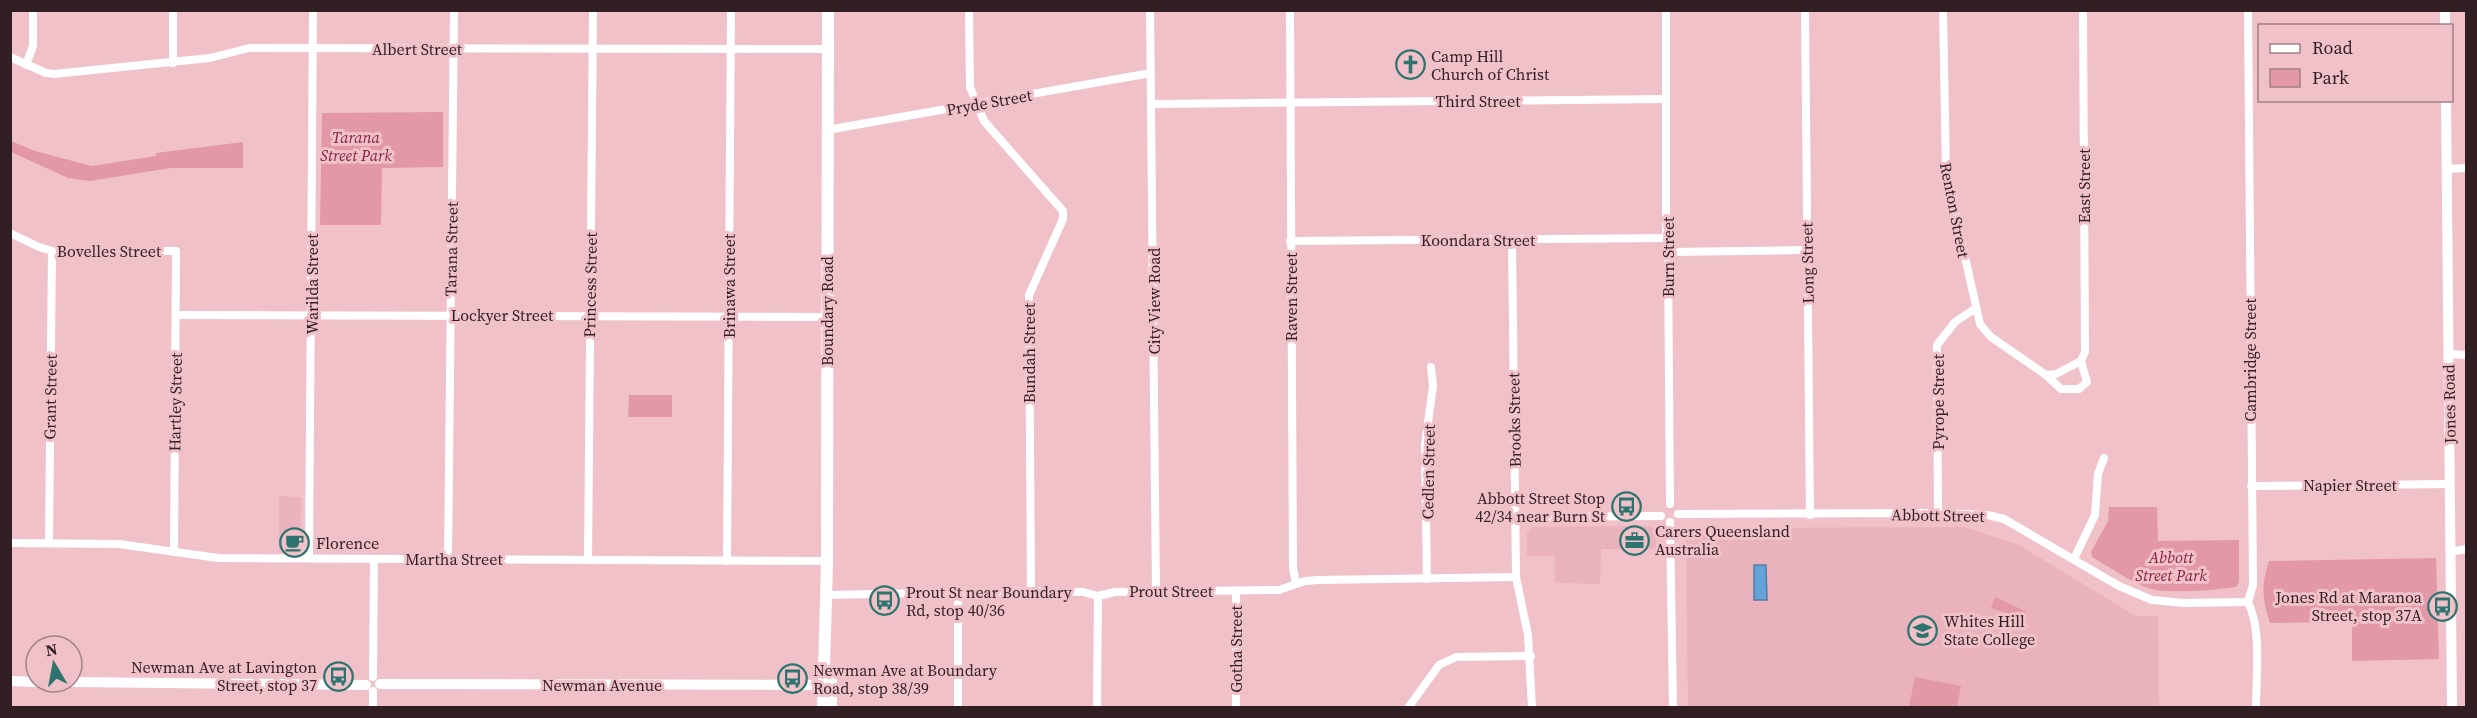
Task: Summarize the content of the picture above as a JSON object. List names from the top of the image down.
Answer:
{
  "streets": {
    "main road": ["Boundary Road"],
    "street": [
      "Albert Street",
      "Third Street",
      "Pryde Street",
      "East Street",
      "Renton Street",
      "Koondara Street",
      "Tarana Street",
      "Bovelles Street",
      "Burn Street",
      "Long Street",
      "Warilda Street",
      "Princess Street",
      "Brinawa Street",
      "Raven Street",
      "City View Road",
      "Lockyer Street",
      "Bundah Street",
      "Cambridge Street",
      "Grant Street",
      "Hartley Street",
      "Pyrope Street",
      "Jones Road",
      "Brooks Street",
      "Cedlen Street",
      "Napier Street",
      "Abbott Street",
      "Martha Street",
      "Prout Street",
      "Gotha Street",
      "Newman Avenue"
    ]
  },
  "crossings": [
    ["Albert Street", "Tarana Street"],
    ["Albert Street", "Warilda Street"],
    ["Albert Street", "Princess Street"],
    ["Albert Street", "Brinawa Street"],
    ["Albert Street", "Boundary Road"],
    ["Third Street", "Burn Street"],
    ["Third Street", "Raven Street"],
    ["Pryde Street", "City View Road"],
    ["Pryde Street", "Boundary Road"],
    ["Pryde Street", "Bundah Street"],
    ["East Street", "Renton Street"],
    ["Renton Street", "Pyrope Street"],
    ["Koondara Street", "Burn Street"],
    ["Koondara Street", "Raven Street"],
    ["Koondara Street", "Brooks Street"],
    ["Tarana Street", "Lockyer Street"],
    ["Tarana Street", "Martha Street"],
    ["Bovelles Street", "Grant Street"],
    ["Bovelles Street", "Hartley Street"],
    ["Burn Street", "Abbott Street"],
    ["Long Street", "Abbott Street"],
    ["Warilda Street", "Lockyer Street"],
    ["Warilda Street", "Martha Street"],
    ["Princess Street", "Lockyer Street"],
    ["Princess Street", "Martha Street"],
    ["Brinawa Street", "Lockyer Street"],
    ["Brinawa Street", "Martha Street"],
    ["Raven Street", "Prout Street"],
    ["City View Road", "Prout Street"],
    ["Boundary Road", "Lockyer Street"],
    ["Boundary Road", "Martha Street"],
    ["Boundary Road", "Prout Street"],
    ["Boundary Road", "Newman Avenue"],
    ["Lockyer Street", "Hartley Street"],
    ["Bundah Street", "Prout Street"],
    ["Cambridge Street", "Napier Street"],
    ["Cambridge Street", "Abbott Street"],
    ["Grant Street", "Martha Street"],
    ["Hartley Street", "Martha Street"],
    ["Pyrope Street", "Abbott Street"],
    ["Jones Road", "Napier Street"],
    ["Brooks Street", "Prout Street"],
    ["Cedlen Street", "Prout Street"],
    ["Prout Street", "Gotha Street"]
  ],
  "parks": ["Tarana Street Park", "Abbott Street Park"],
  "places": {
    "church": ["Camp Hill Church of Christ"],
    "bus stop": [
      "Abbott Street Stop 42/34 near Burn St",
      "Prout St near Boundary Rd, stop 40/36",
      "Jones Rd at Maranoa Street, stop 37A",
      "Newman Ave at Lavington Street, stop 37",
      "Newman Ave at Boundary Road, stop 38/39"
    ],
    "office": ["Carers Queensland Australia"],
    "cafe": ["Florence"],
    "school or university": ["Whites Hill State College"]
  },
  "legend": ["Road", "Park"],
  "north": "top"
}
